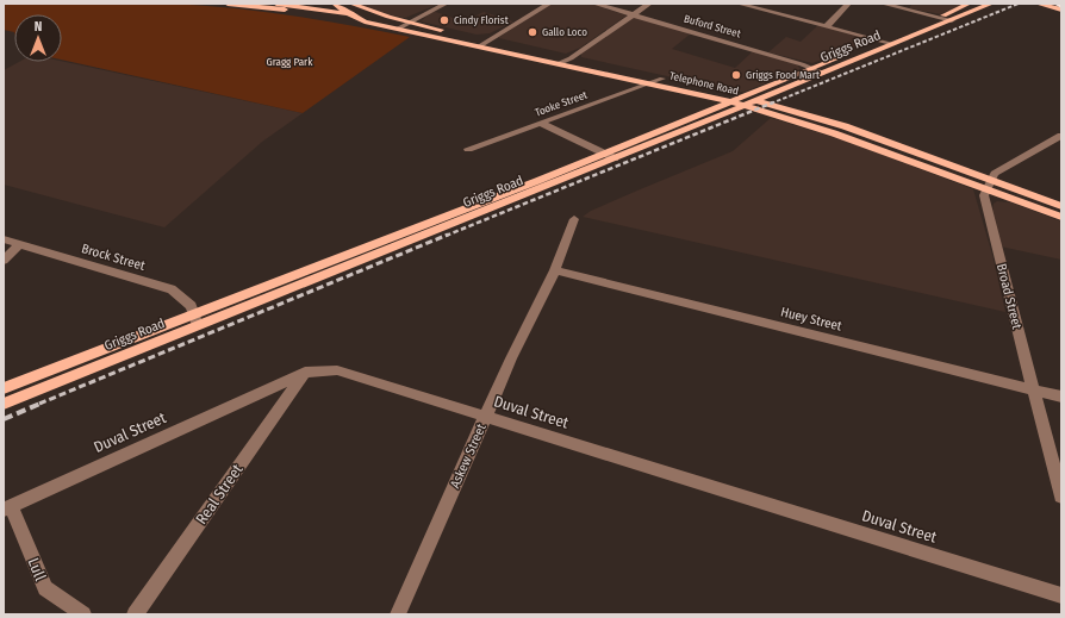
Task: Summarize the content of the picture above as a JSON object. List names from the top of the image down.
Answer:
{
  "streets": {
    "main road": ["Griggs Road", "Telephone Road"],
    "street": [
      "Buford Street",
      "Tooke Street",
      "Brock Street",
      "Broad Street",
      "Huey Street",
      "Duval Street",
      "Askew Street",
      "Real Street",
      "Lull"
    ]
  },
  "crossings": [
    ["Buford Street", "Griggs Road"],
    ["Griggs Road", "Telephone Road"],
    ["Griggs Road", "Brock Street"],
    ["Telephone Road", "Tooke Street"],
    ["Telephone Road", "Broad Street"],
    ["Broad Street", "Huey Street"],
    ["Huey Street", "Askew Street"],
    ["Duval Street", "Askew Street"],
    ["Duval Street", "Real Street"],
    ["Duval Street", "Lull"]
  ],
  "parks": ["Gragg Park"],
  "places": ["Cindy Florist", "Gallo Loco", "Griggs Food Mart"],
  "north": "top"
}
